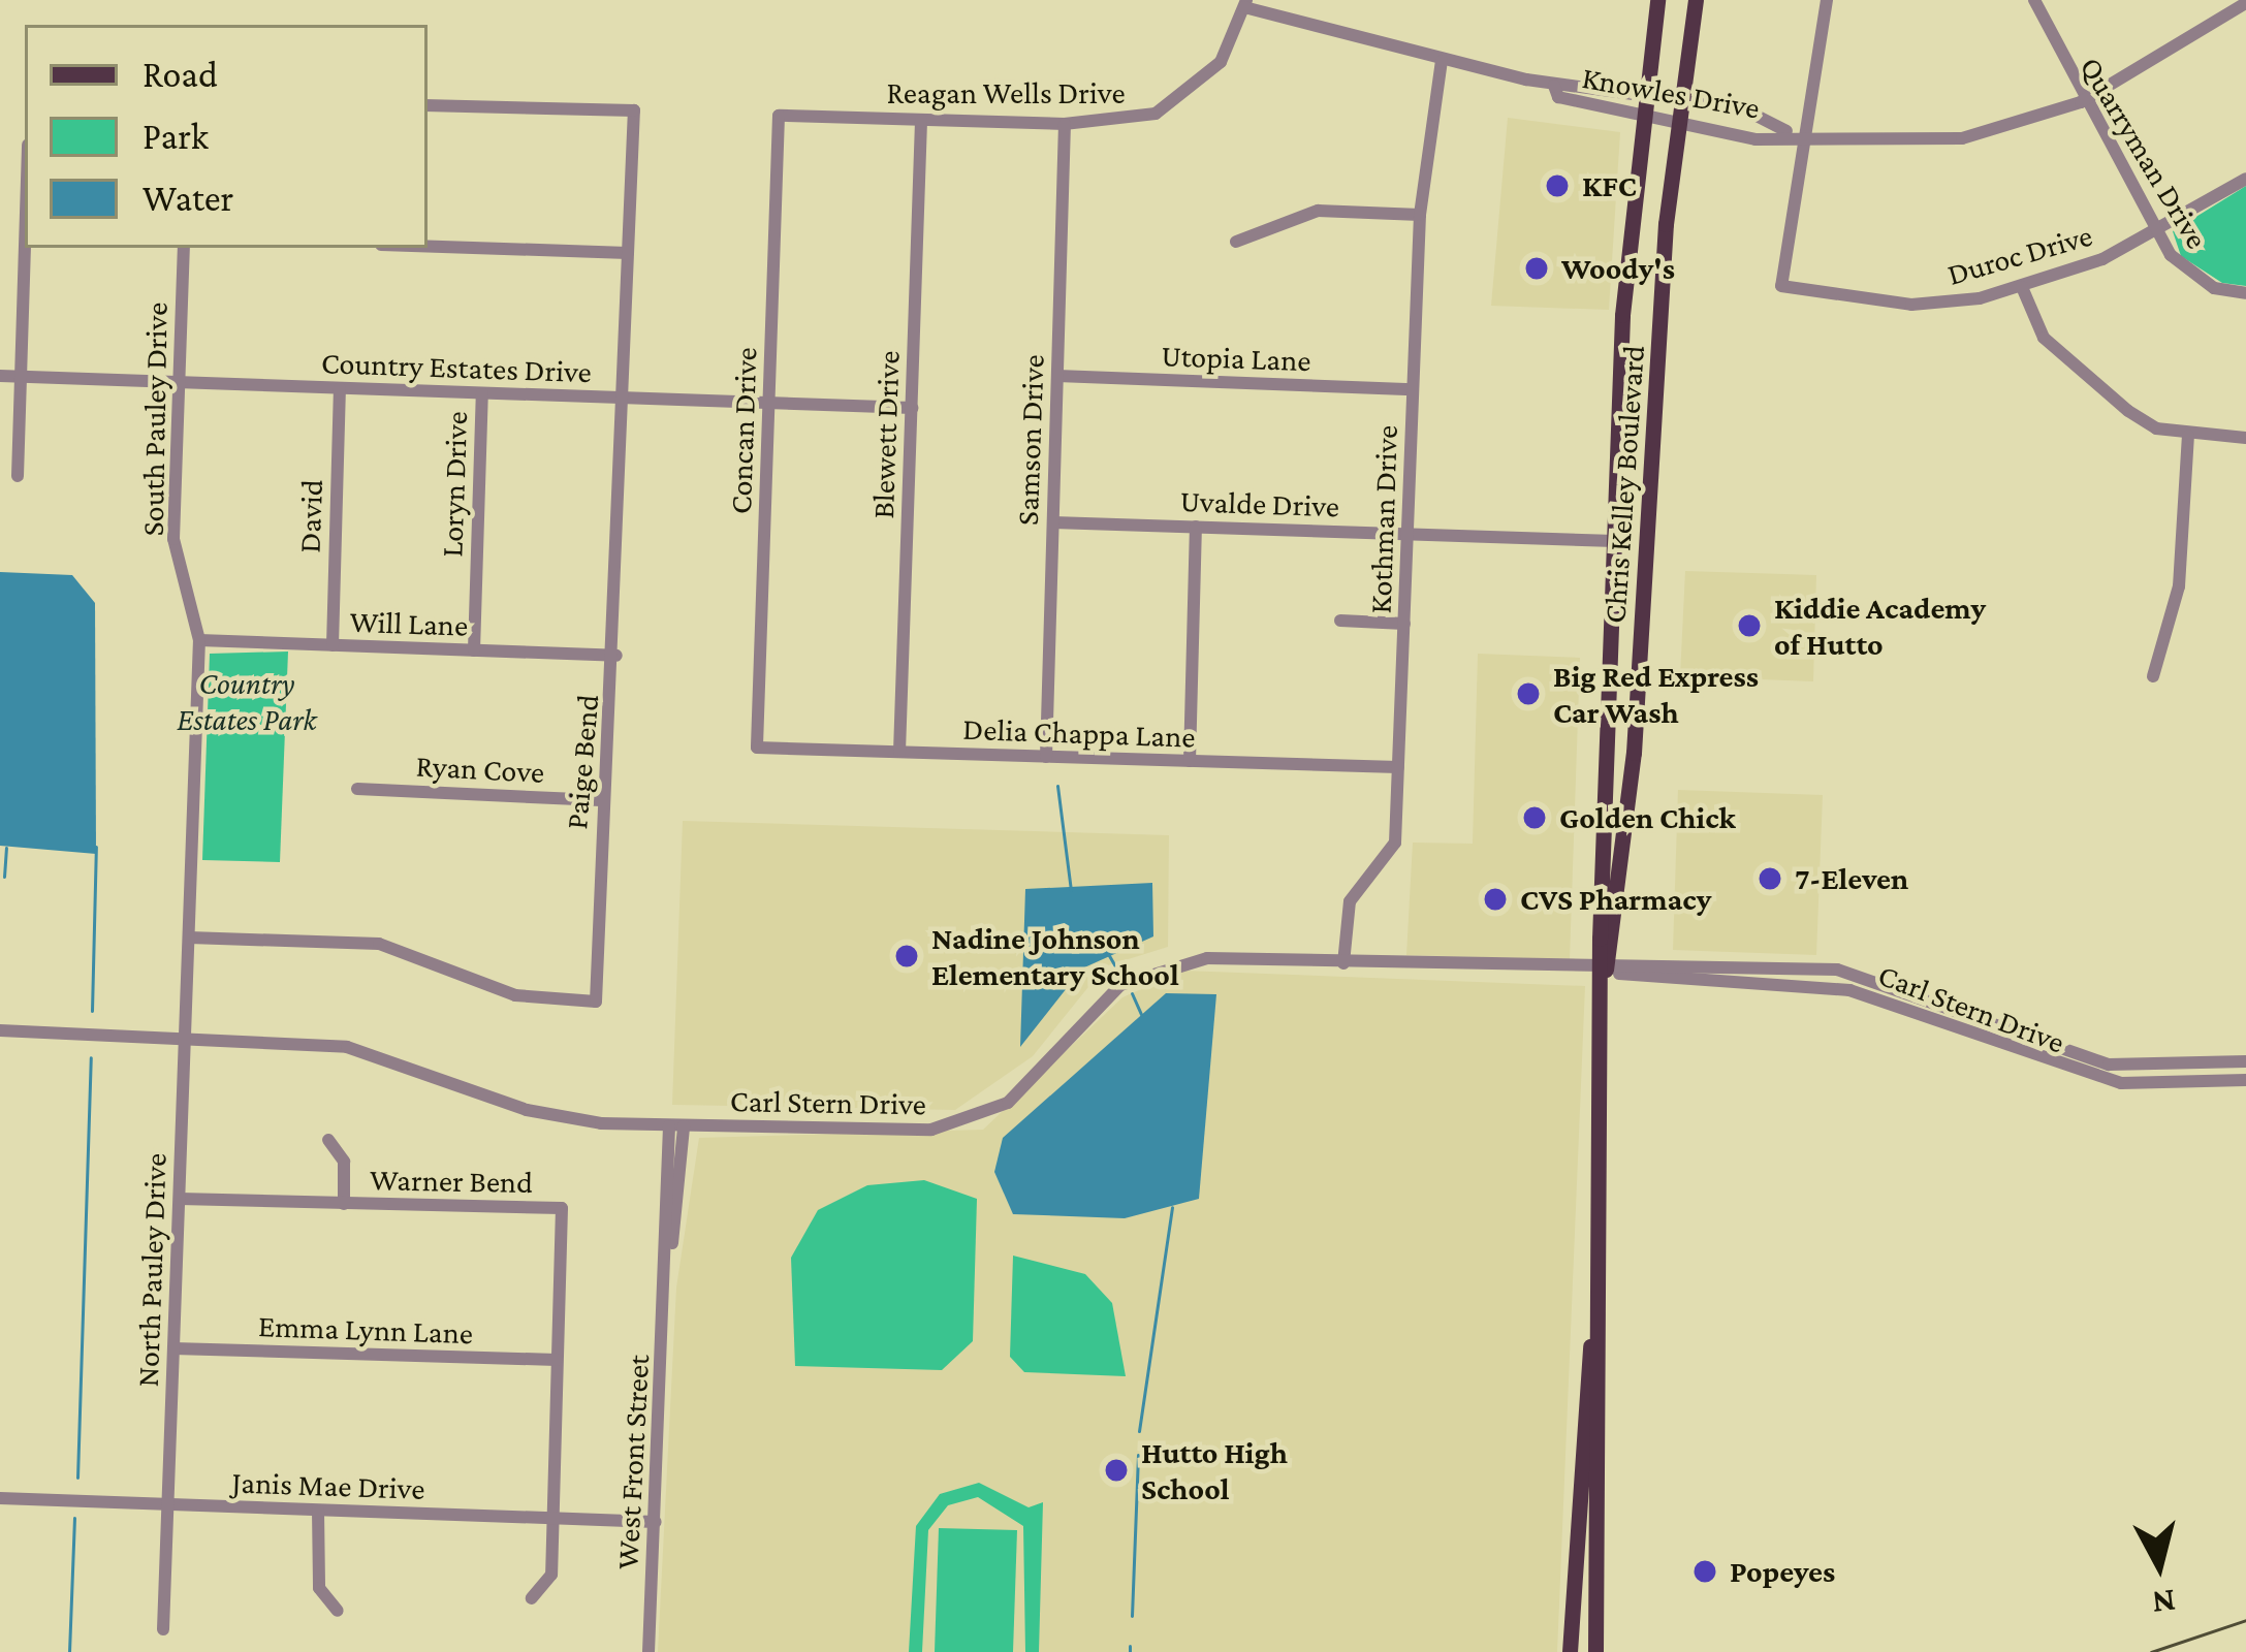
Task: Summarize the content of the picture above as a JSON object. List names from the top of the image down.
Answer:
{
  "streets": {
    "main road": ["Chris Kelley Boulevard"],
    "street": [
      "Reagan Wells Drive",
      "Knowles Drive",
      "Quarryman Drive",
      "Duroc Drive",
      "Utopia Lane",
      "Country Estates Drive",
      "South Pauley Drive",
      "Concan Drive",
      "Blewett Drive",
      "Samson Drive",
      "Loryn Drive",
      "Uvalde Drive",
      "David",
      "Kothman Drive",
      "Will Lane",
      "Delia Chappa Lane",
      "Paige Bend",
      "Ryan Cove",
      "Carl Stern Drive",
      "Warner Bend",
      "North Pauley Drive",
      "Emma Lynn Lane",
      "West Front Street",
      "Janis Mae Drive"
    ]
  },
  "crossings": [
    ["Reagan Wells Drive", "Knowles Drive"],
    ["Reagan Wells Drive", "Concan Drive"],
    ["Reagan Wells Drive", "Blewett Drive"],
    ["Reagan Wells Drive", "Samson Drive"],
    ["Knowles Drive", "Quarryman Drive"],
    ["Knowles Drive", "Duroc Drive"],
    ["Knowles Drive", "Chris Kelley Boulevard"],
    ["Knowles Drive", "Kothman Drive"],
    ["Quarryman Drive", "Duroc Drive"],
    ["Utopia Lane", "Samson Drive"],
    ["Utopia Lane", "Kothman Drive"],
    ["Country Estates Drive", "South Pauley Drive"],
    ["Country Estates Drive", "Concan Drive"],
    ["Country Estates Drive", "Blewett Drive"],
    ["Country Estates Drive", "Loryn Drive"],
    ["Country Estates Drive", "David"],
    ["Country Estates Drive", "Paige Bend"],
    ["South Pauley Drive", "Will Lane"],
    ["South Pauley Drive", "Paige Bend"],
    ["South Pauley Drive", "Carl Stern Drive"],
    ["South Pauley Drive", "North Pauley Drive"],
    ["Concan Drive", "Delia Chappa Lane"],
    ["Blewett Drive", "Delia Chappa Lane"],
    ["Samson Drive", "Uvalde Drive"],
    ["Samson Drive", "Delia Chappa Lane"],
    ["Loryn Drive", "Will Lane"],
    ["Chris Kelley Boulevard", "Uvalde Drive"],
    ["Chris Kelley Boulevard", "Carl Stern Drive"],
    ["Uvalde Drive", "Kothman Drive"],
    ["David", "Will Lane"],
    ["Kothman Drive", "Delia Chappa Lane"],
    ["Kothman Drive", "Carl Stern Drive"],
    ["Will Lane", "Paige Bend"],
    ["Paige Bend", "Ryan Cove"],
    ["Carl Stern Drive", "North Pauley Drive"],
    ["Carl Stern Drive", "West Front Street"],
    ["Warner Bend", "North Pauley Drive"],
    ["Warner Bend", "Emma Lynn Lane"],
    ["Warner Bend", "Janis Mae Drive"],
    ["North Pauley Drive", "Emma Lynn Lane"],
    ["North Pauley Drive", "Janis Mae Drive"],
    ["West Front Street", "Janis Mae Drive"]
  ],
  "parks": ["Country Estates Park"],
  "places": [
    "KFC",
    "Woody's",
    "Kiddie Academy of Hutto",
    "Big Red Express Car Wash",
    "Golden Chick",
    "7-Eleven",
    "CVS Pharmacy",
    "Nadine Johnson Elementary School",
    "Hutto High School",
    "Popeyes"
  ],
  "legend": ["Road", "Park", "Water"],
  "north": "bottom"
}
